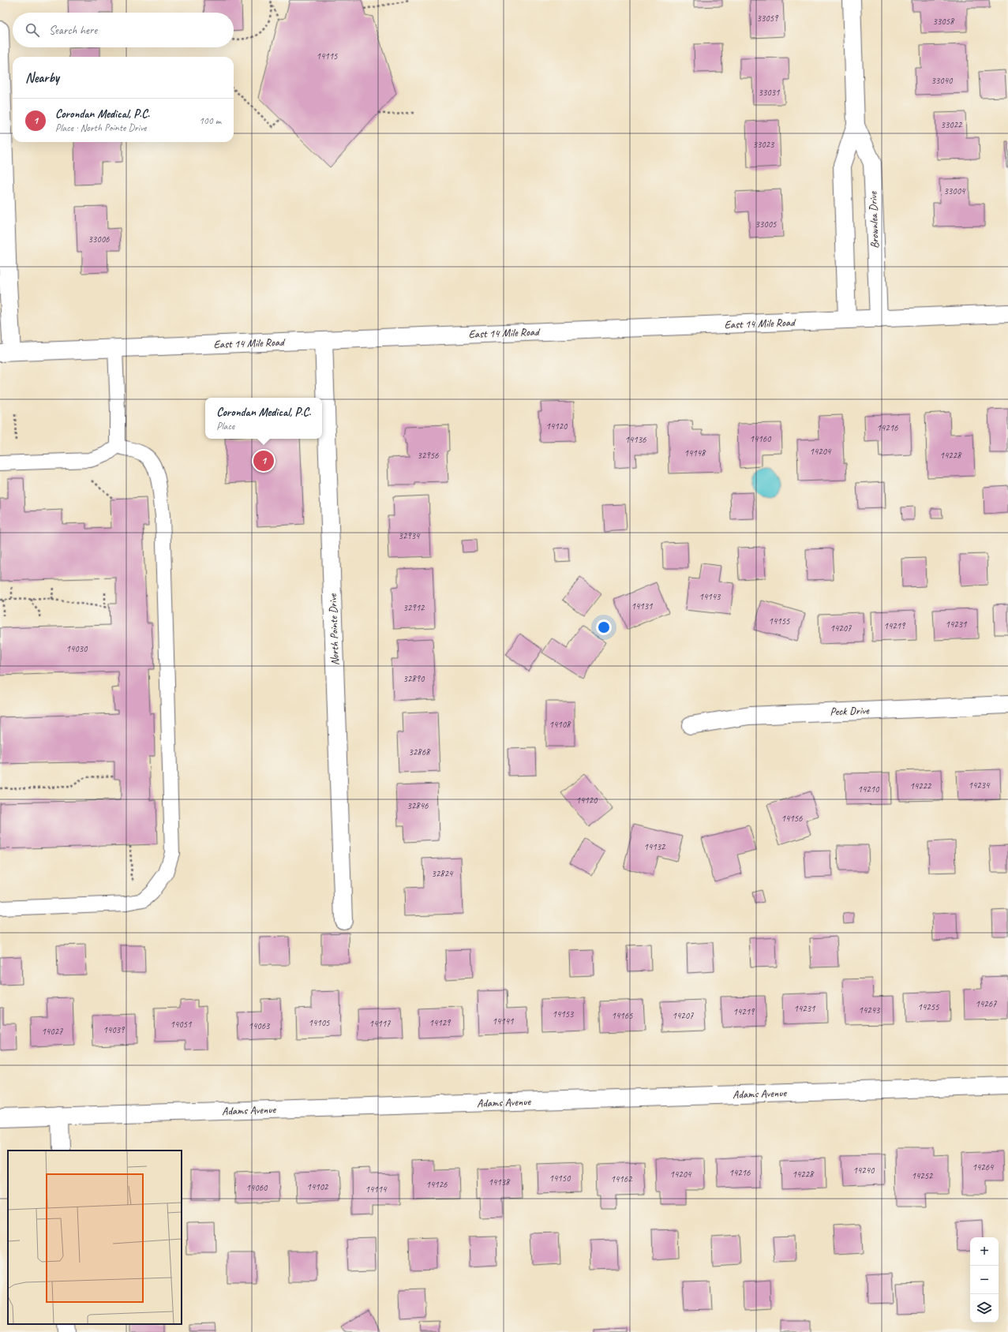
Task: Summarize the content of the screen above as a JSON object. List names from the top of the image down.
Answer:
{
  "streets": {
    "street": [
      "Brownlea Drive",
      "East 14 Mile Road",
      "North Pointe Drive",
      "Peck Drive",
      "Adams Avenue"
    ]
  },
  "crossings": [
    ["Brownlea Drive", "East 14 Mile Road"],
    ["East 14 Mile Road", "North Pointe Drive"]
  ],
  "house_numbers": [
    "33059",
    "33058",
    "14115",
    "33040",
    "33031",
    "33022",
    "33023",
    "33004",
    "33005",
    "33006",
    "14120",
    "14216",
    "14160",
    "14136",
    "14204",
    "14148",
    "32956",
    "14228",
    "32934",
    "14143",
    "14131",
    "32912",
    "14155",
    "14231",
    "14219",
    "14207",
    "14030",
    "32890",
    "14108",
    "32868",
    "14234",
    "14222",
    "14210",
    "14120",
    "32846",
    "14156",
    "14132",
    "32824",
    "14267",
    "14255",
    "14231",
    "14243",
    "14219",
    "14153",
    "14165",
    "14207",
    "14141",
    "14105",
    "14129",
    "14117",
    "14051",
    "14063",
    "14039",
    "14027",
    "14264",
    "14240",
    "14216",
    "14204",
    "14228",
    "14252",
    "14150",
    "14162",
    "14138",
    "14126",
    "14102",
    "14060",
    "14114"
  ],
  "page": {
    "search": "Search here",
    "heading": "Nearby",
    "list": [
      {
        "mark": "1",
        "name": "Corondan Medical, P.C.",
        "note": "Place · North Pointe Drive",
        "value": "100 m"
      }
    ],
    "popup": ["Corondan Medical, P.C.", "Place"],
    "pins": "1",
    "map_buttons": ["+", "−"]
  }
}
